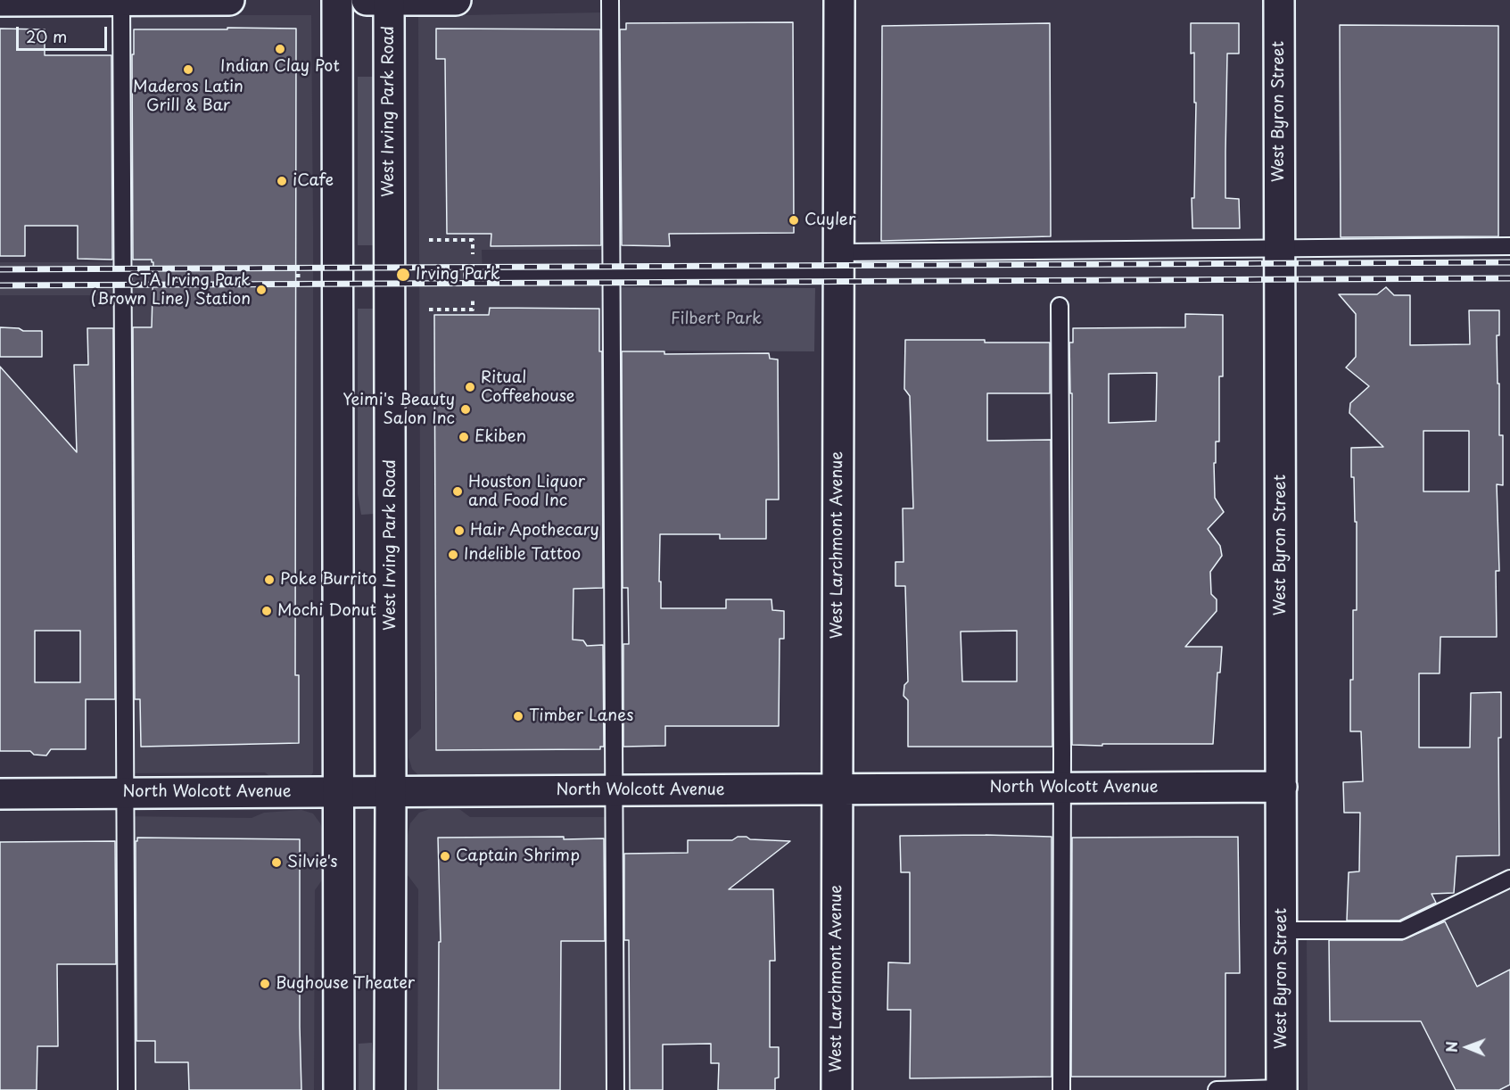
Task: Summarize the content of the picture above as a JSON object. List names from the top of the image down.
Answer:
{
  "streets": {
    "street": [
      "West Irving Park Road",
      "West Byron Street",
      "West Larchmont Avenue",
      "North Wolcott Avenue"
    ]
  },
  "crossings": [
    ["West Irving Park Road", "North Wolcott Avenue"],
    ["West Byron Street", "North Wolcott Avenue"],
    ["West Larchmont Avenue", "North Wolcott Avenue"]
  ],
  "parks": ["Filbert Park"],
  "places": [
    "Indian Clay Pot",
    "Maderos Latin Grill & Bar",
    "iCafe",
    "Cuyler",
    "Irving Park",
    "CTA Irving Park (Brown Line) Station",
    "Ritual Coffeehouse",
    "Yeimi's Beauty Salon Inc",
    "Ekiben",
    "Houston Liquor and Food Inc",
    "Hair Apothecary",
    "Indelible Tattoo",
    "Poke Burrito",
    "Mochi Donut",
    "Timber Lanes",
    "Captain Shrimp",
    "Silvie's",
    "Bughouse Theater"
  ],
  "scale_bar": "20 m",
  "north": "left"
}
